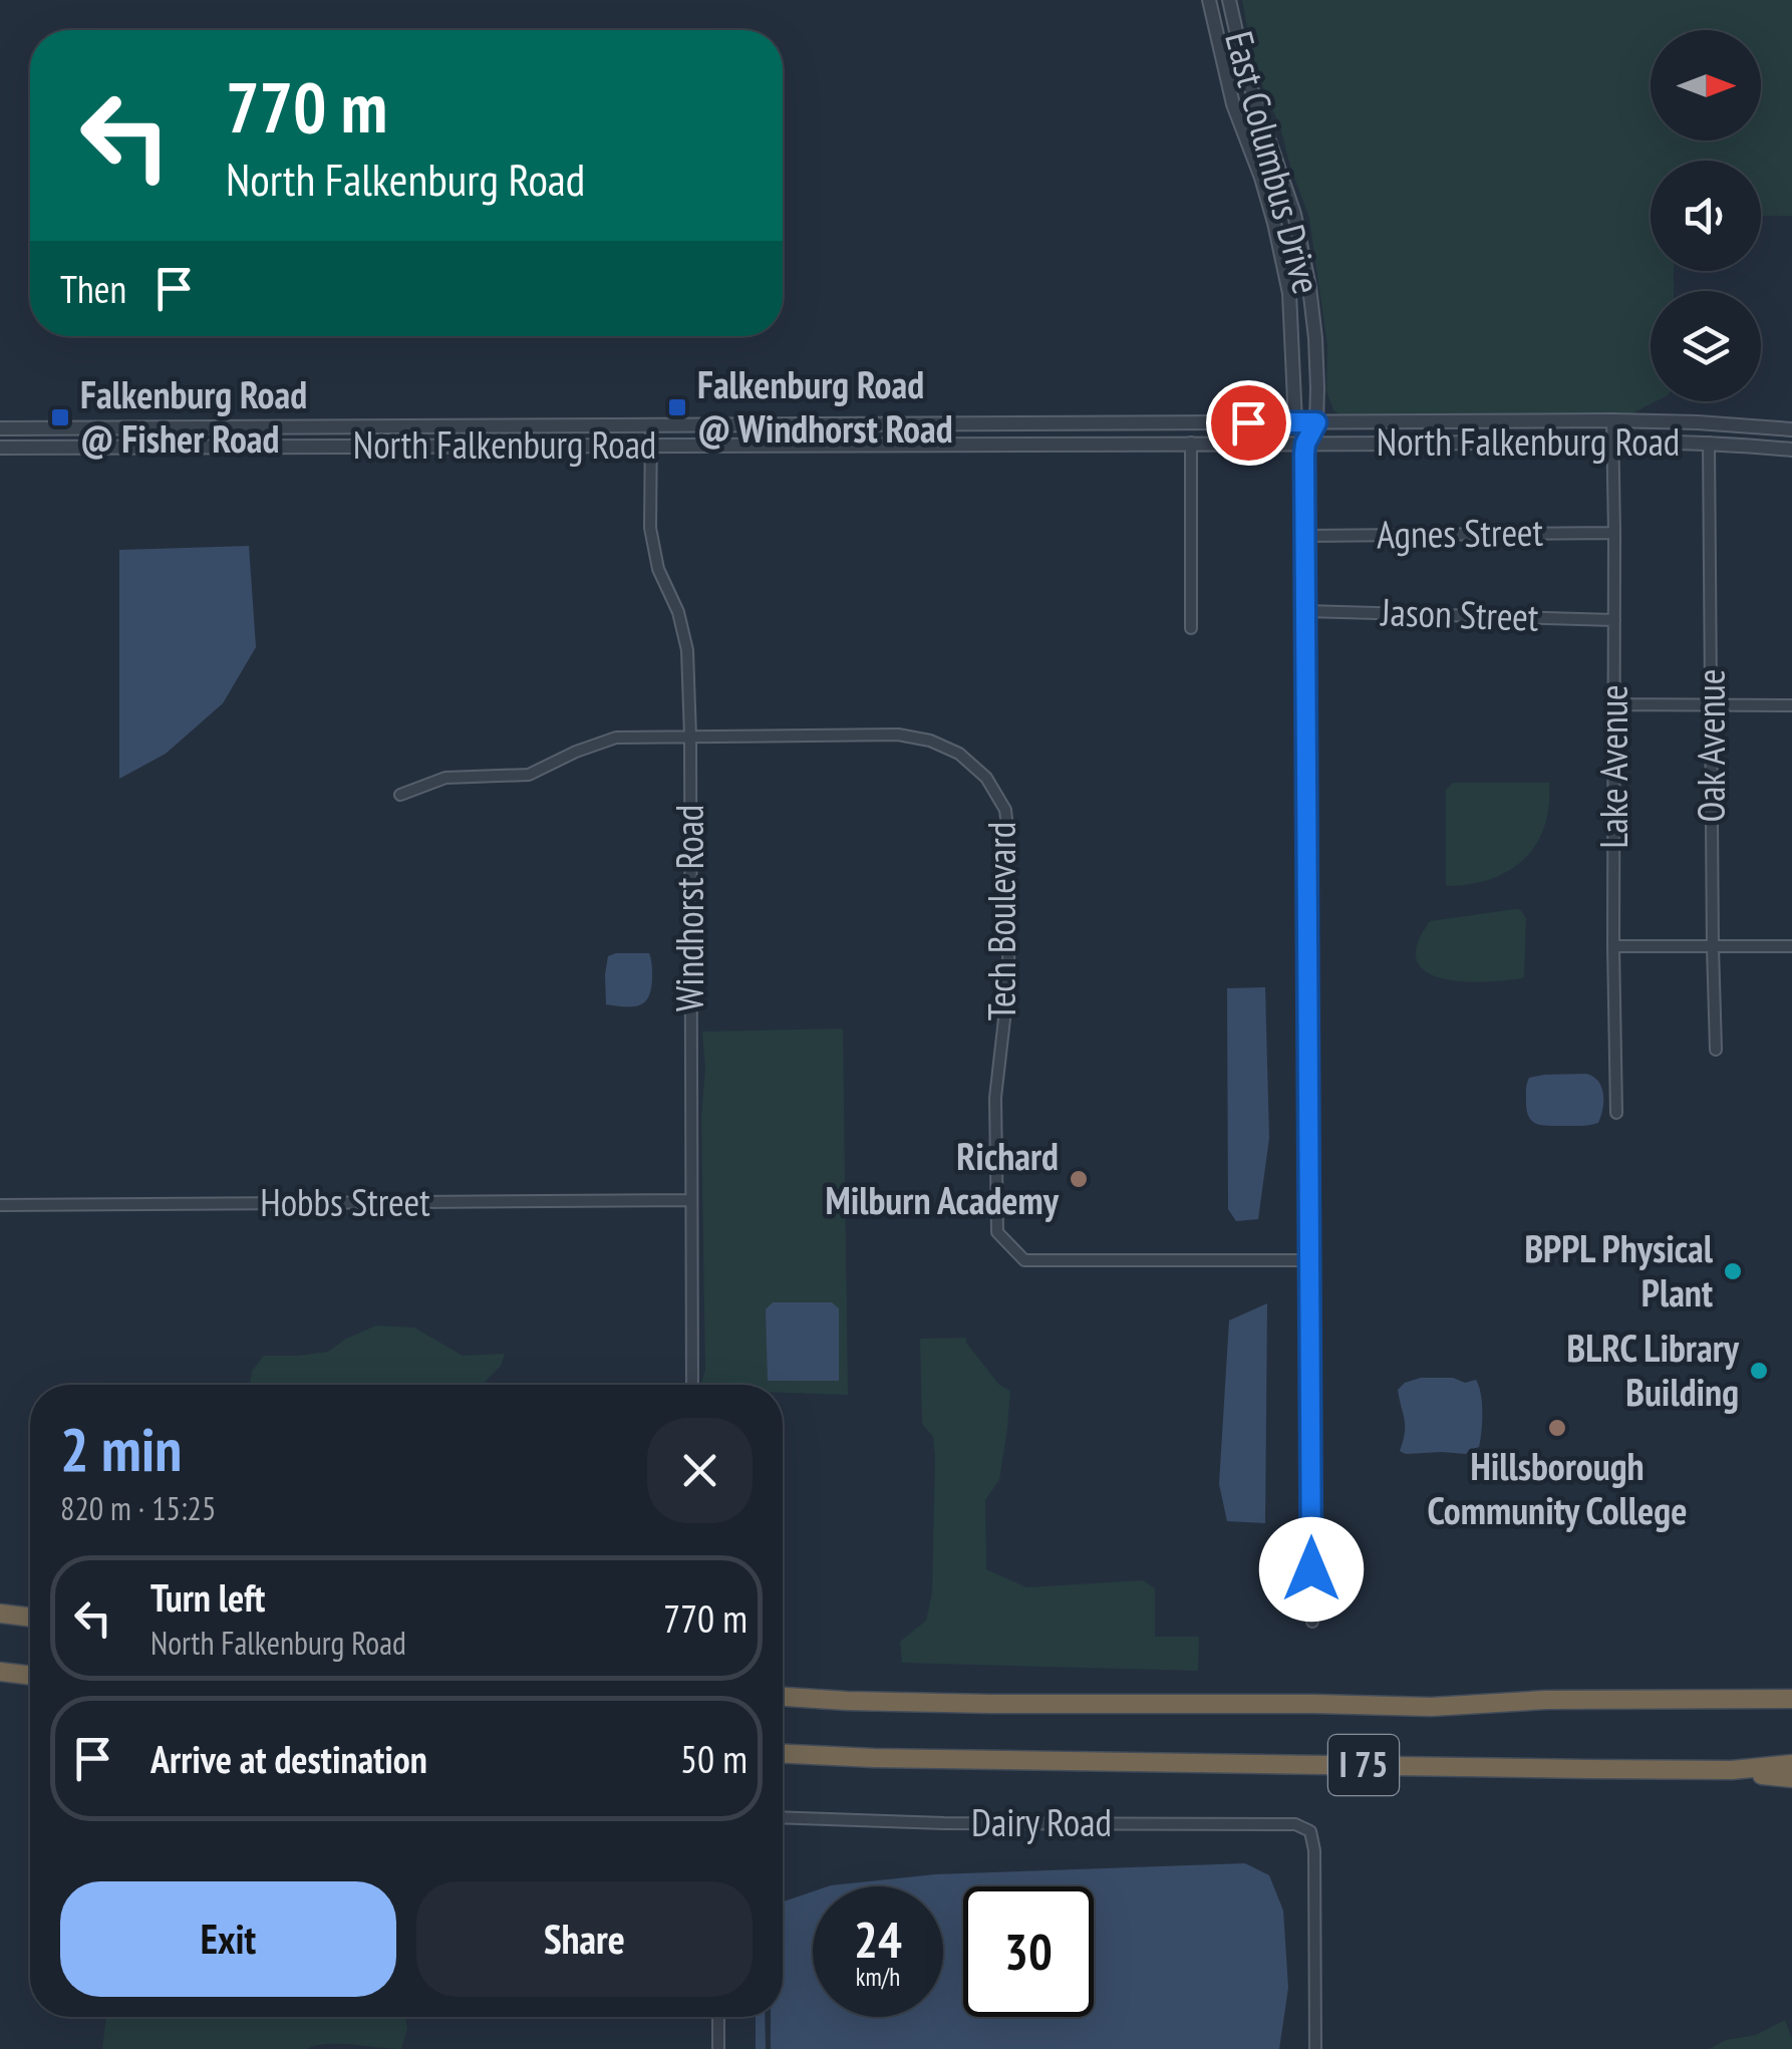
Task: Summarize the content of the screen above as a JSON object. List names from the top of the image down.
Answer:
{
  "streets": {
    "highway": ["I 75"],
    "street": [
      "East Columbus Drive",
      "North Falkenburg Road",
      "Agnes Street",
      "Jason Street",
      "Oak Avenue",
      "Lake Avenue",
      "Windhorst Road",
      "Tech Boulevard",
      "Hobbs Street",
      "Dairy Road"
    ]
  },
  "crossings": [
    ["East Columbus Drive", "North Falkenburg Road"],
    ["East Columbus Drive", "Agnes Street"],
    ["East Columbus Drive", "Jason Street"],
    ["East Columbus Drive", "Tech Boulevard"],
    ["North Falkenburg Road", "Oak Avenue"],
    ["North Falkenburg Road", "Lake Avenue"],
    ["North Falkenburg Road", "Windhorst Road"],
    ["Agnes Street", "Lake Avenue"],
    ["Jason Street", "Lake Avenue"],
    ["Windhorst Road", "Tech Boulevard"],
    ["Windhorst Road", "Hobbs Street"]
  ],
  "places": {
    "transit": ["Falkenburg Road @ Windhorst Road", "Falkenburg Road @ Fisher Road"],
    "other": [
      "Richard Milburn Academy",
      "BPPL Physical Plant",
      "BLRC Library Building",
      "Hillsborough Community College"
    ]
  },
  "north": "right",
  "page": {
    "turn": ["770 m", "North Falkenburg Road"],
    "then": "Then",
    "heading": ["2 min", "820 m · 15:25"],
    "list": [
      {
        "name": "Turn left",
        "note": "North Falkenburg Road",
        "value": "770 m"
      },
      {
        "name": "Arrive at destination",
        "value": "50 m"
      }
    ],
    "buttons": ["Exit", "Share"],
    "speed": "24 km/h",
    "limit": "30"
  }
}
